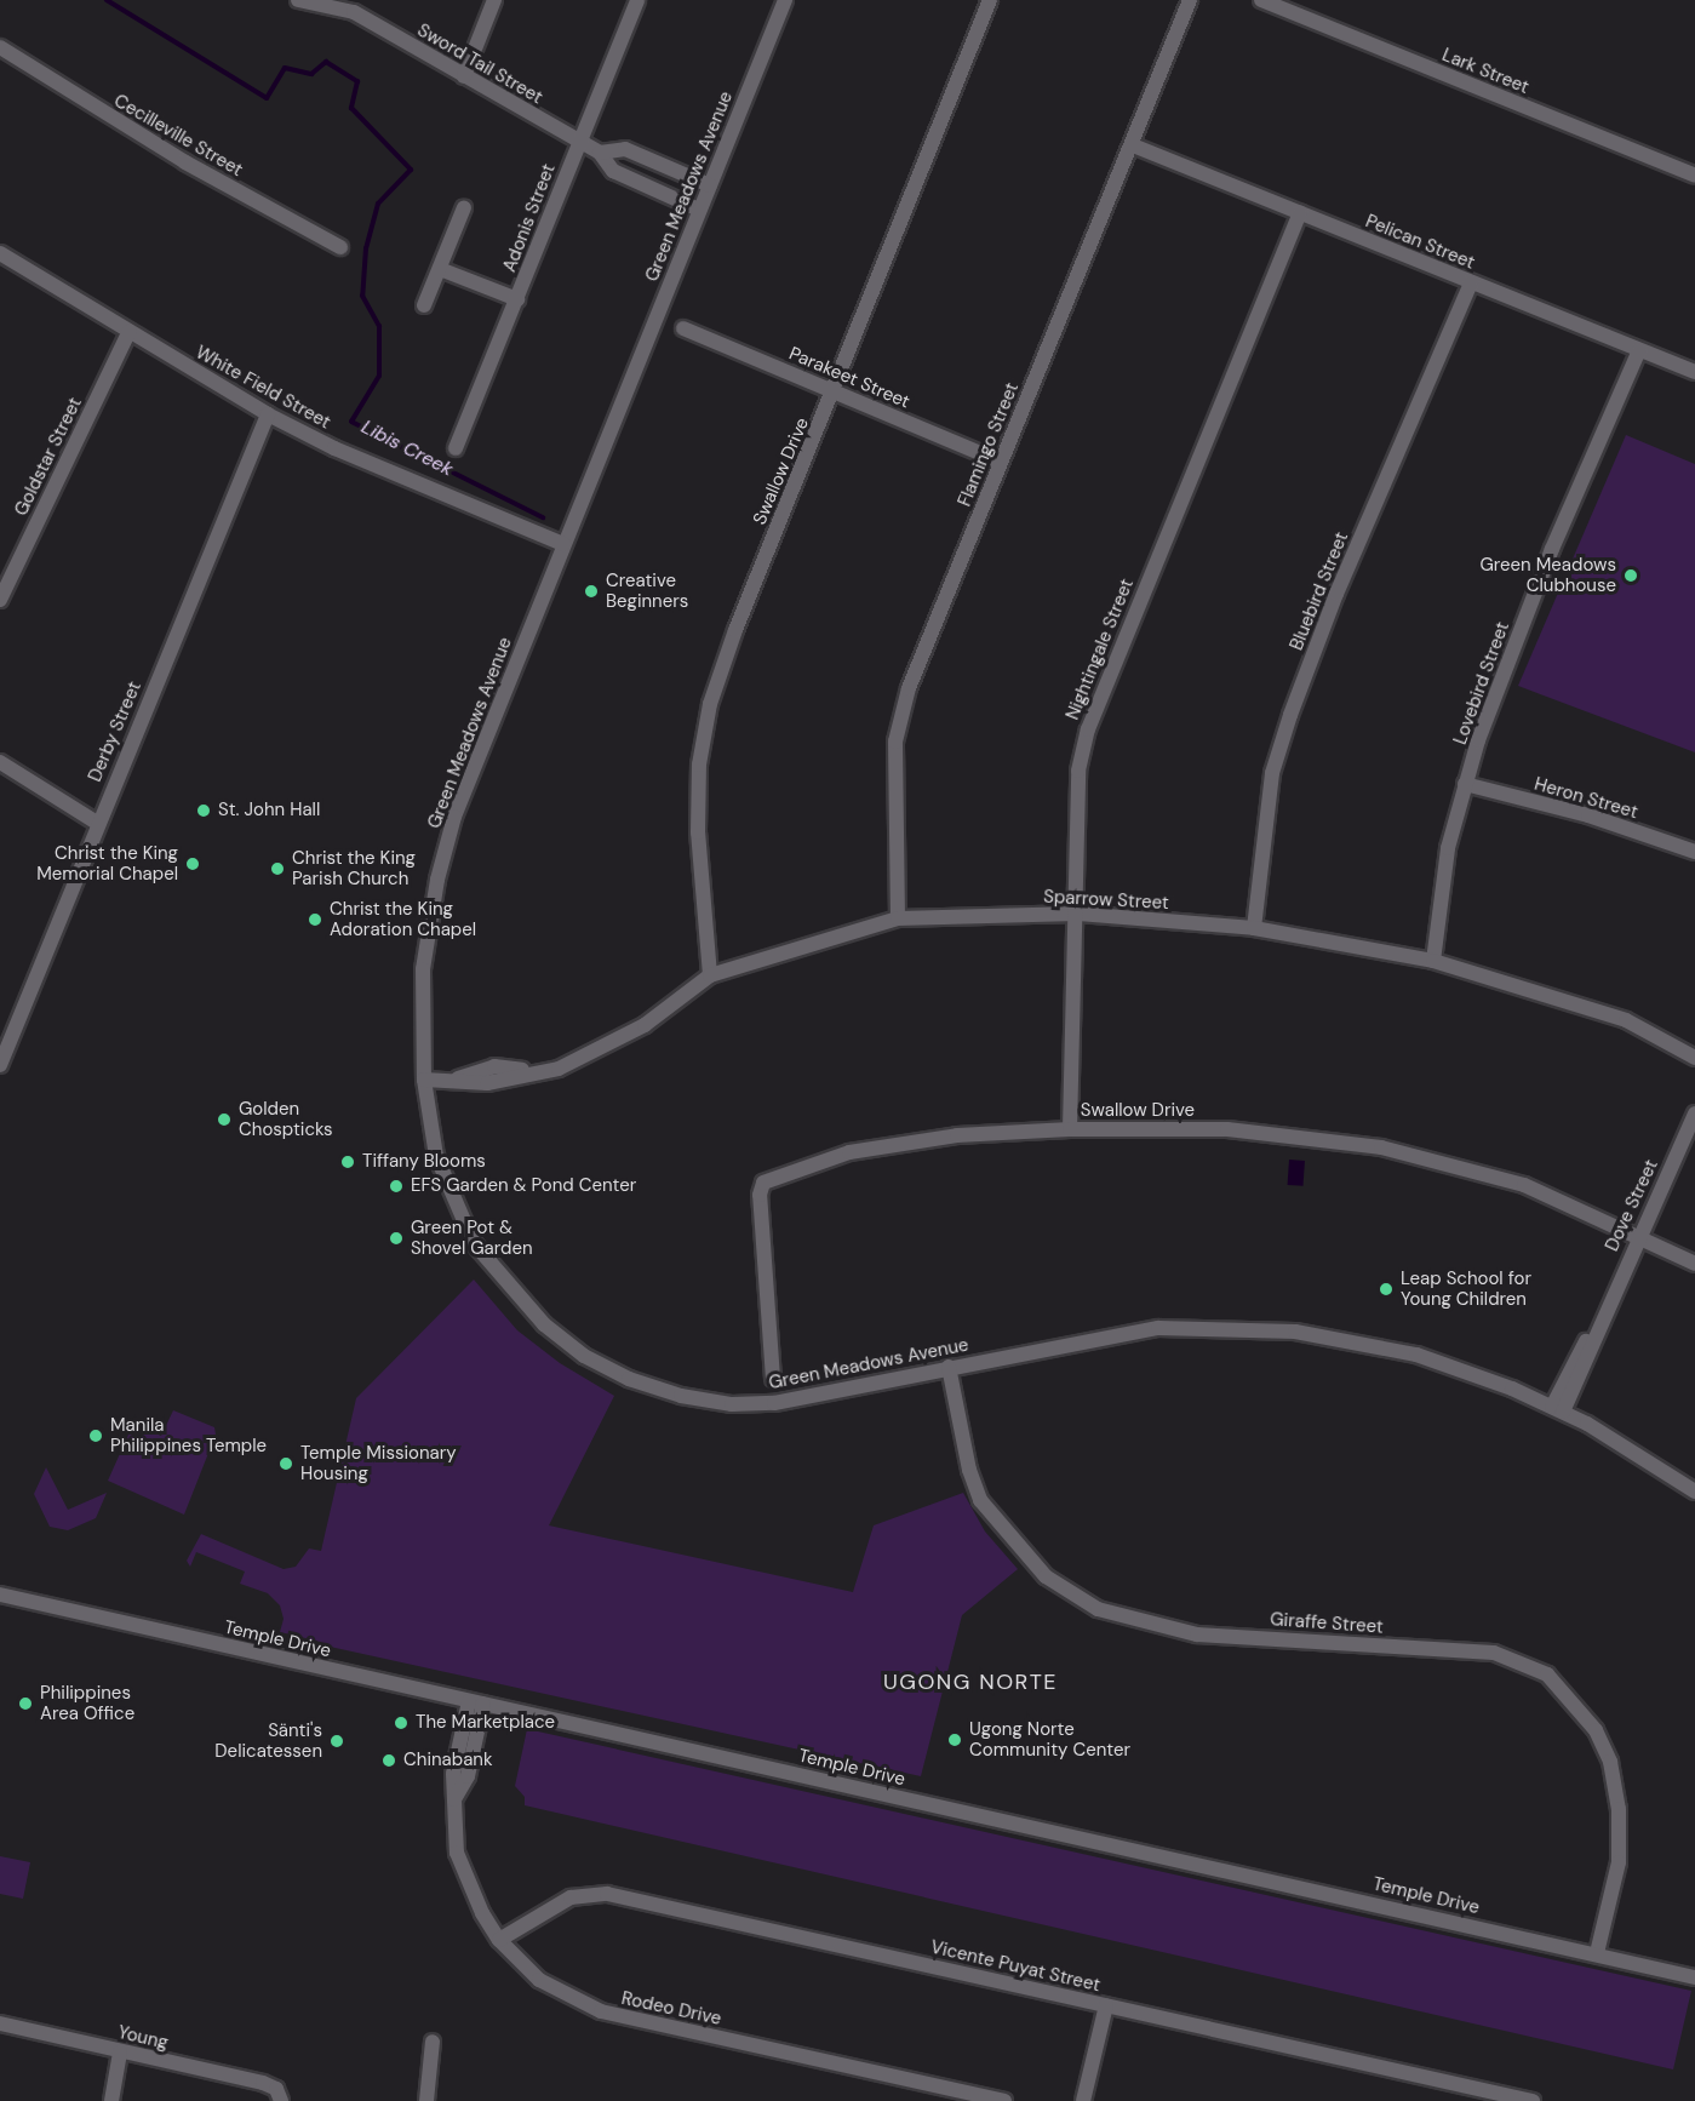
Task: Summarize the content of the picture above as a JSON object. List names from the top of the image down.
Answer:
{
  "streets": {
    "street": [
      "Sword Tail Street",
      "Lark Street",
      "Cecilleville Street",
      "Green Meadows Avenue",
      "Adonis Street",
      "Pelican Street",
      "Parakeet Street",
      "White Field Street",
      "Flamingo Street",
      "Goldstar Street",
      "Swallow Drive",
      "Bluebird Street",
      "Nightingale Street",
      "Lovebird Street",
      "Derby Street",
      "Heron Street",
      "Sparrow Street",
      "Dove Street",
      "Giraffe Street",
      "Temple Drive",
      "Vicente Puyat Street",
      "Rodeo Drive",
      "Young"
    ]
  },
  "crossings": [
    ["Sword Tail Street", "Green Meadows Avenue"],
    ["Sword Tail Street", "Adonis Street"],
    ["Green Meadows Avenue", "White Field Street"],
    ["Green Meadows Avenue", "Sparrow Street"],
    ["Green Meadows Avenue", "Dove Street"],
    ["Green Meadows Avenue", "Giraffe Street"],
    ["Pelican Street", "Flamingo Street"],
    ["Pelican Street", "Bluebird Street"],
    ["Pelican Street", "Nightingale Street"],
    ["Pelican Street", "Lovebird Street"],
    ["Parakeet Street", "Flamingo Street"],
    ["Parakeet Street", "Swallow Drive"],
    ["White Field Street", "Goldstar Street"],
    ["White Field Street", "Derby Street"],
    ["Flamingo Street", "Sparrow Street"],
    ["Swallow Drive", "Nightingale Street"],
    ["Swallow Drive", "Sparrow Street"],
    ["Swallow Drive", "Dove Street"],
    ["Bluebird Street", "Sparrow Street"],
    ["Nightingale Street", "Sparrow Street"],
    ["Lovebird Street", "Heron Street"],
    ["Lovebird Street", "Sparrow Street"],
    ["Giraffe Street", "Temple Drive"],
    ["Temple Drive", "Rodeo Drive"],
    ["Vicente Puyat Street", "Rodeo Drive"]
  ],
  "districts": ["UGONG NORTE"],
  "water": ["Libis Creek"],
  "places": [
    "Green Meadows Clubhouse",
    "Creative Beginners",
    "St. John Hall",
    "Christ the King Memorial Chapel",
    "Christ the King Parish Church",
    "Christ the King Adoration Chapel",
    "Golden Chospticks",
    "Tiffany Blooms",
    "EFS Garden & Pond Center",
    "Green Pot & Shovel Garden",
    "Leap School for Young Children",
    "Manila Philippines Temple",
    "Temple Missionary Housing",
    "Philippines Area Office",
    "The Marketplace",
    "Ugong Norte Community Center",
    "Sänti's Delicatessen",
    "Chinabank"
  ]
}
